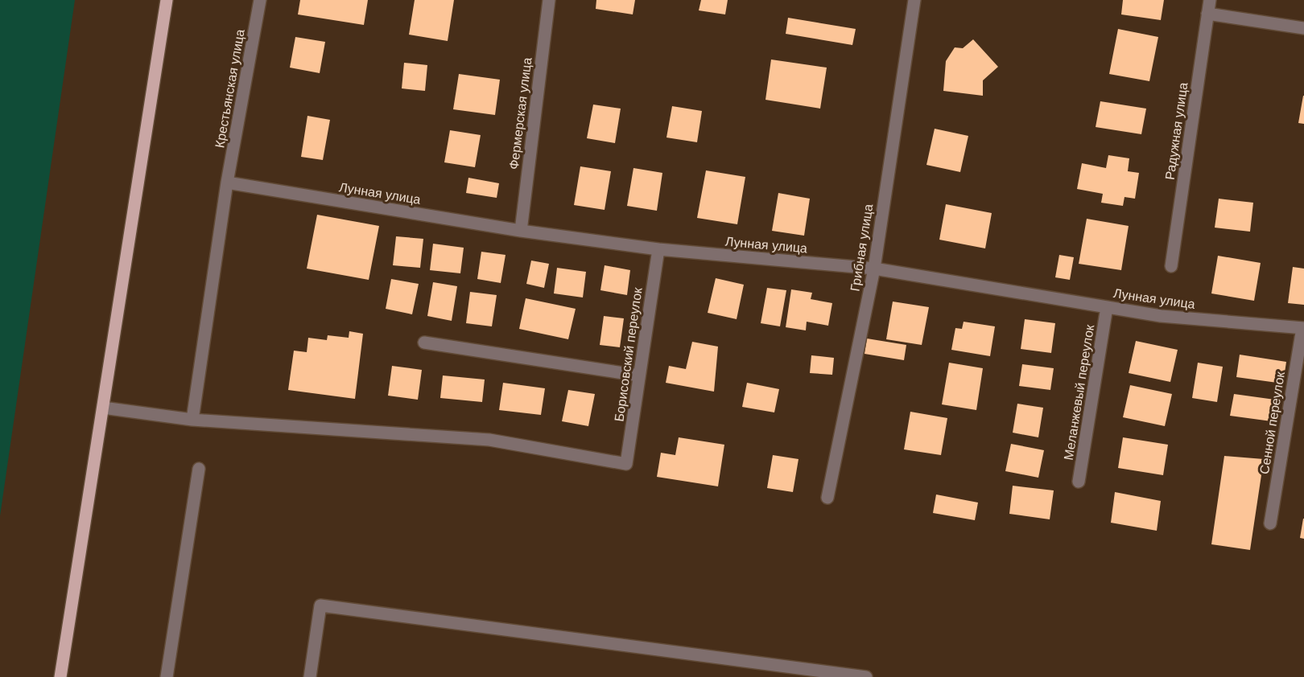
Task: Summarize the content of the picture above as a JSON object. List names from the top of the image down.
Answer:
{
  "streets": {
    "street": [
      "Крестьянская улица",
      "Фермерская улица",
      "Радужная улица",
      "Лунная улица",
      "Грибная улица",
      "Борисовский переулок",
      "Меланжевый переулок",
      "Сенной переулок"
    ]
  },
  "crossings": [
    ["Крестьянская улица", "Лунная улица"],
    ["Крестьянская улица", "Борисовский переулок"],
    ["Фермерская улица", "Лунная улица"],
    ["Лунная улица", "Грибная улица"],
    ["Лунная улица", "Борисовский переулок"],
    ["Лунная улица", "Меланжевый переулок"],
    ["Лунная улица", "Сенной переулок"]
  ]
}
